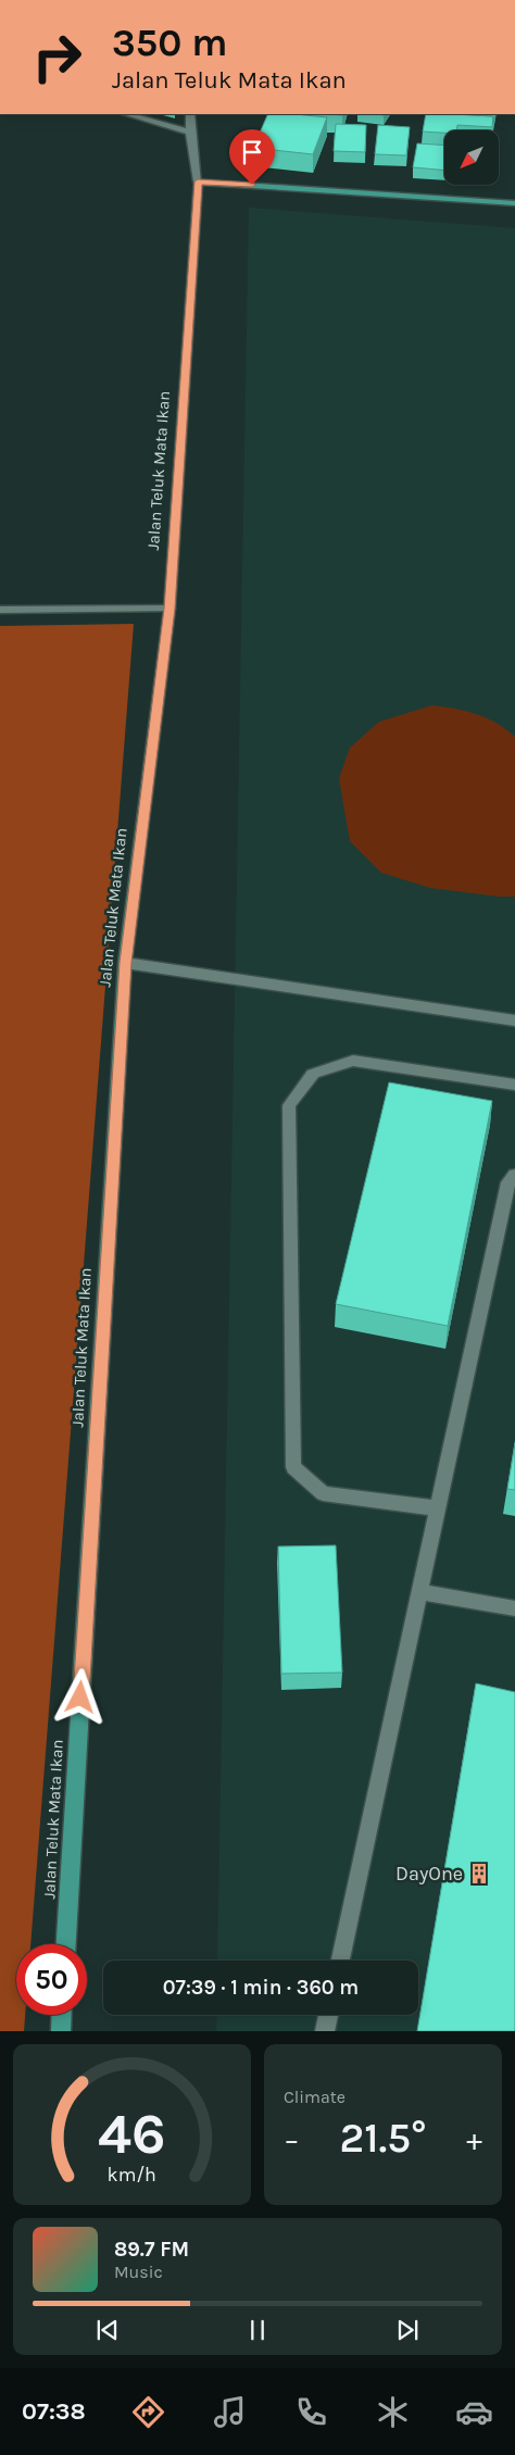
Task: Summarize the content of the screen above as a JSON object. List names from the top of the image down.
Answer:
{
  "streets": {
    "main road": ["Jalan Teluk Mata Ikan"]
  },
  "places": {
    "building": ["DayOne"]
  },
  "north": "bottom left",
  "page": {
    "turn": ["350 m", "Jalan Teluk Mata Ikan"],
    "limit": "50",
    "trip": "07:39 · 1 min · 360 m",
    "tile": "Climate",
    "heat": ["−", "21.5°", "+"],
    "song": ["89.7 FM", "Music"],
    "tabs": "07:38",
    "gauge": ["46", "km/h"]
  }
}
